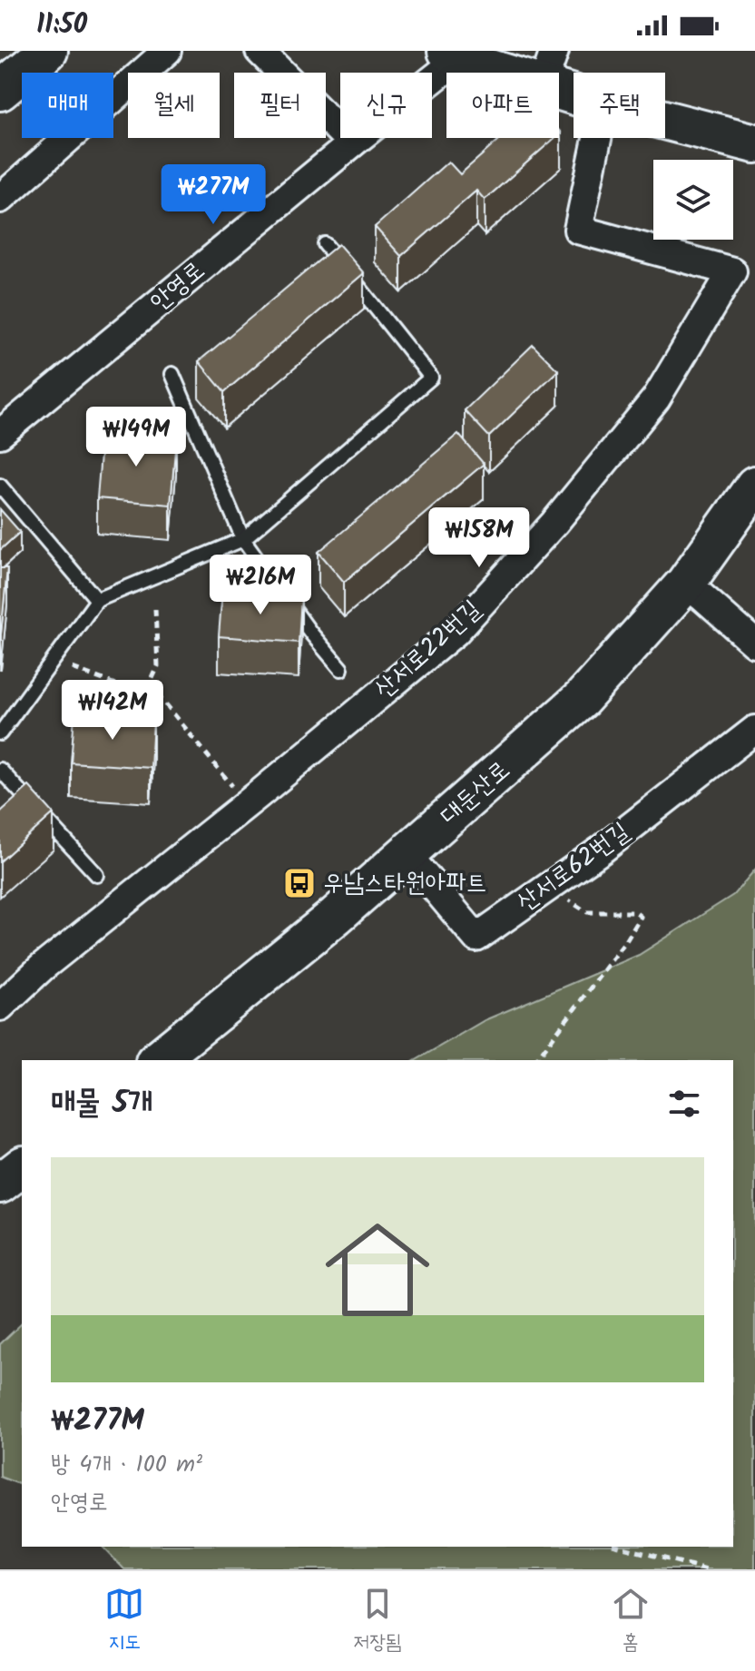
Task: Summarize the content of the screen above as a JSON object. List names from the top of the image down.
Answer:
{
  "streets": {
    "main road": ["대둔산로"],
    "street": ["안영로", "산서로22번길", "산서로62번길"]
  },
  "crossings": [
    ["대둔산로", "산서로62번길"]
  ],
  "places": {
    "bus stop": ["우남스타원아파트"]
  },
  "page": {
    "status": "11:50",
    "chip": [
      "매매",
      "월세",
      "필터",
      "신규",
      "아파트",
      "주택"
    ],
    "price": [
      "₩277M",
      "₩149M",
      "₩158M",
      "₩216M",
      "₩142M"
    ],
    "heading": "매물 5개",
    "list": [
      {
        "name": "₩277M",
        "note": "방 4개 · 100 m² · 안영로"
      }
    ],
    "tabs": ["지도", "저장됨", "홈"]
  }
}
